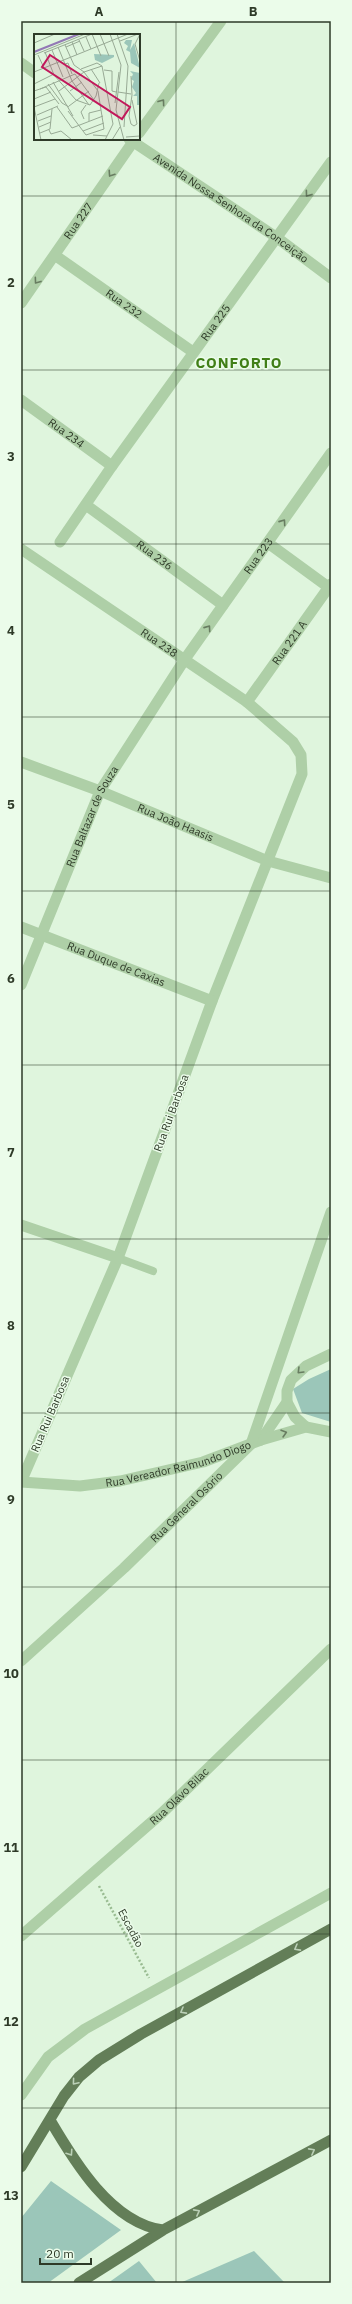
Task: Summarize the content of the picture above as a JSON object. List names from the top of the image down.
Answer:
{
  "streets": {
    "street": [
      "Avenida Nossa Senhora da Conceição",
      "Rua 227",
      "Rua 232",
      "Rua 225",
      "Rua 234",
      "Rua 236",
      "Rua 223",
      "Rua 238",
      "Rua 221 A",
      "Rua Baltazar de Souza",
      "Rua João Haasis",
      "Rua Duque de Caxias",
      "Rua Rui Barbosa",
      "Rua Vereador Raimundo Diogo",
      "Rua General Osório",
      "Rua Olavo Bilac"
    ],
    "path": ["Escadão"]
  },
  "crossings": [
    ["Avenida Nossa Senhora da Conceição", "Rua 225"],
    ["Rua 227", "Rua 232"],
    ["Rua 232", "Rua 225"],
    ["Rua 225", "Rua 234"],
    ["Rua 225", "Rua 236"],
    ["Rua 236", "Rua 223"],
    ["Rua 223", "Rua 238"],
    ["Rua 223", "Rua Baltazar de Souza"],
    ["Rua 238", "Rua 221 A"],
    ["Rua 238", "Rua Baltazar de Souza"],
    ["Rua 238", "Rua Rui Barbosa"],
    ["Rua Baltazar de Souza", "Rua João Haasis"],
    ["Rua Baltazar de Souza", "Rua Duque de Caxias"],
    ["Rua João Haasis", "Rua Rui Barbosa"],
    ["Rua Duque de Caxias", "Rua Rui Barbosa"],
    ["Rua Rui Barbosa", "Rua Vereador Raimundo Diogo"],
    ["Rua Vereador Raimundo Diogo", "Rua General Osório"],
    ["Rua Olavo Bilac", "Escadão"]
  ],
  "one_way": ["Rua 223"],
  "districts": ["CONFORTO"],
  "scale_bar": "20 m",
  "grid": {
    "columns": ["A", "B"],
    "rows": [
      "1",
      "2",
      "3",
      "4",
      "5",
      "6",
      "7",
      "8",
      "9",
      "10",
      "11",
      "12",
      "13"
    ]
  }
}
